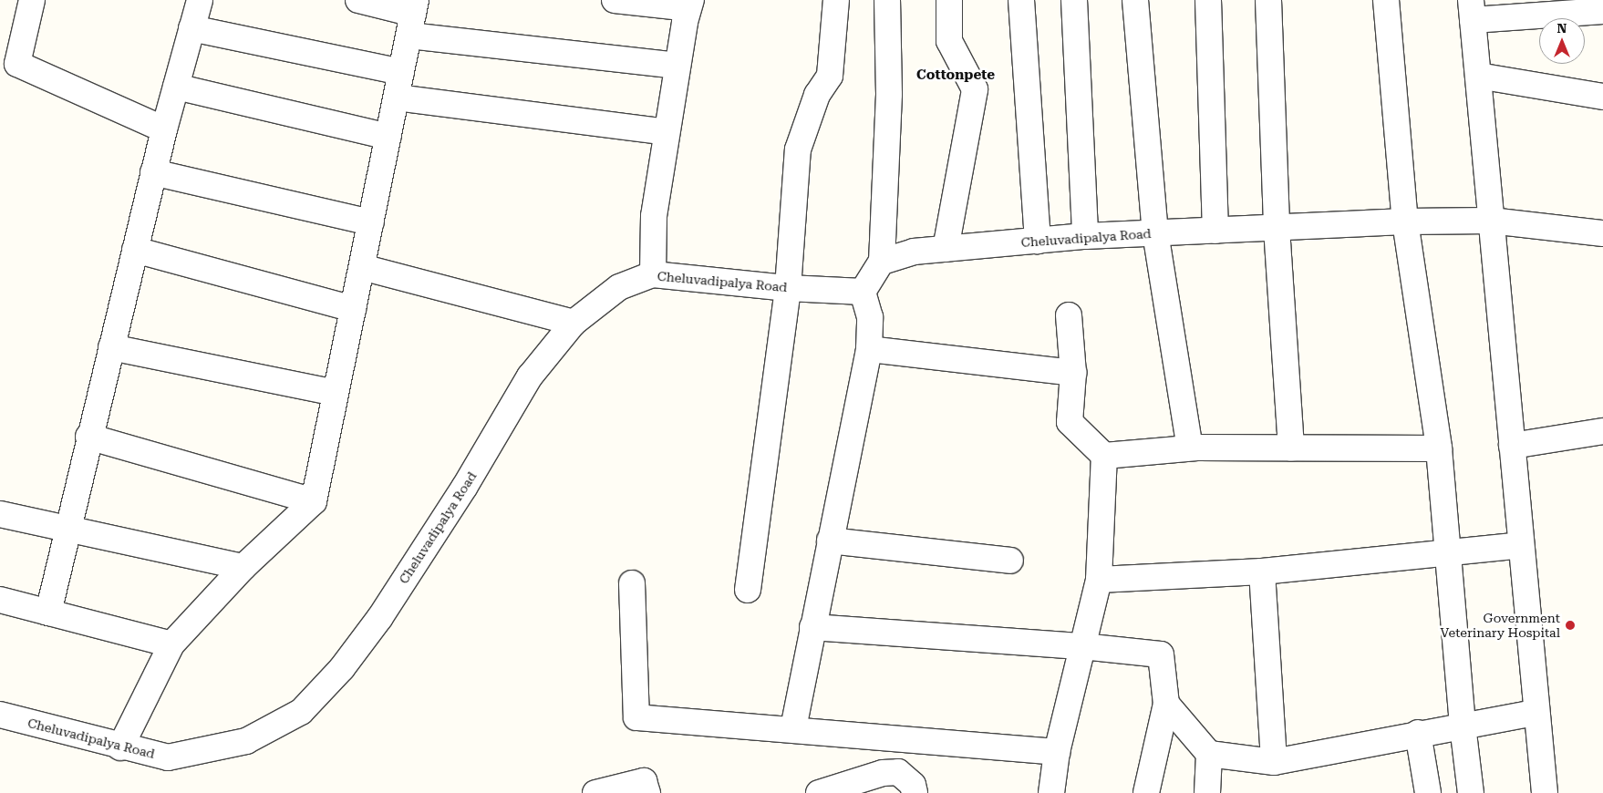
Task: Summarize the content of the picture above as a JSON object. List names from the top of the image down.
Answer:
{
  "streets": {
    "street": ["Cheluvadipalya Road"]
  },
  "districts": ["Cottonpete"],
  "places": ["Government Veterinary Hospital"],
  "north": "top"
}
